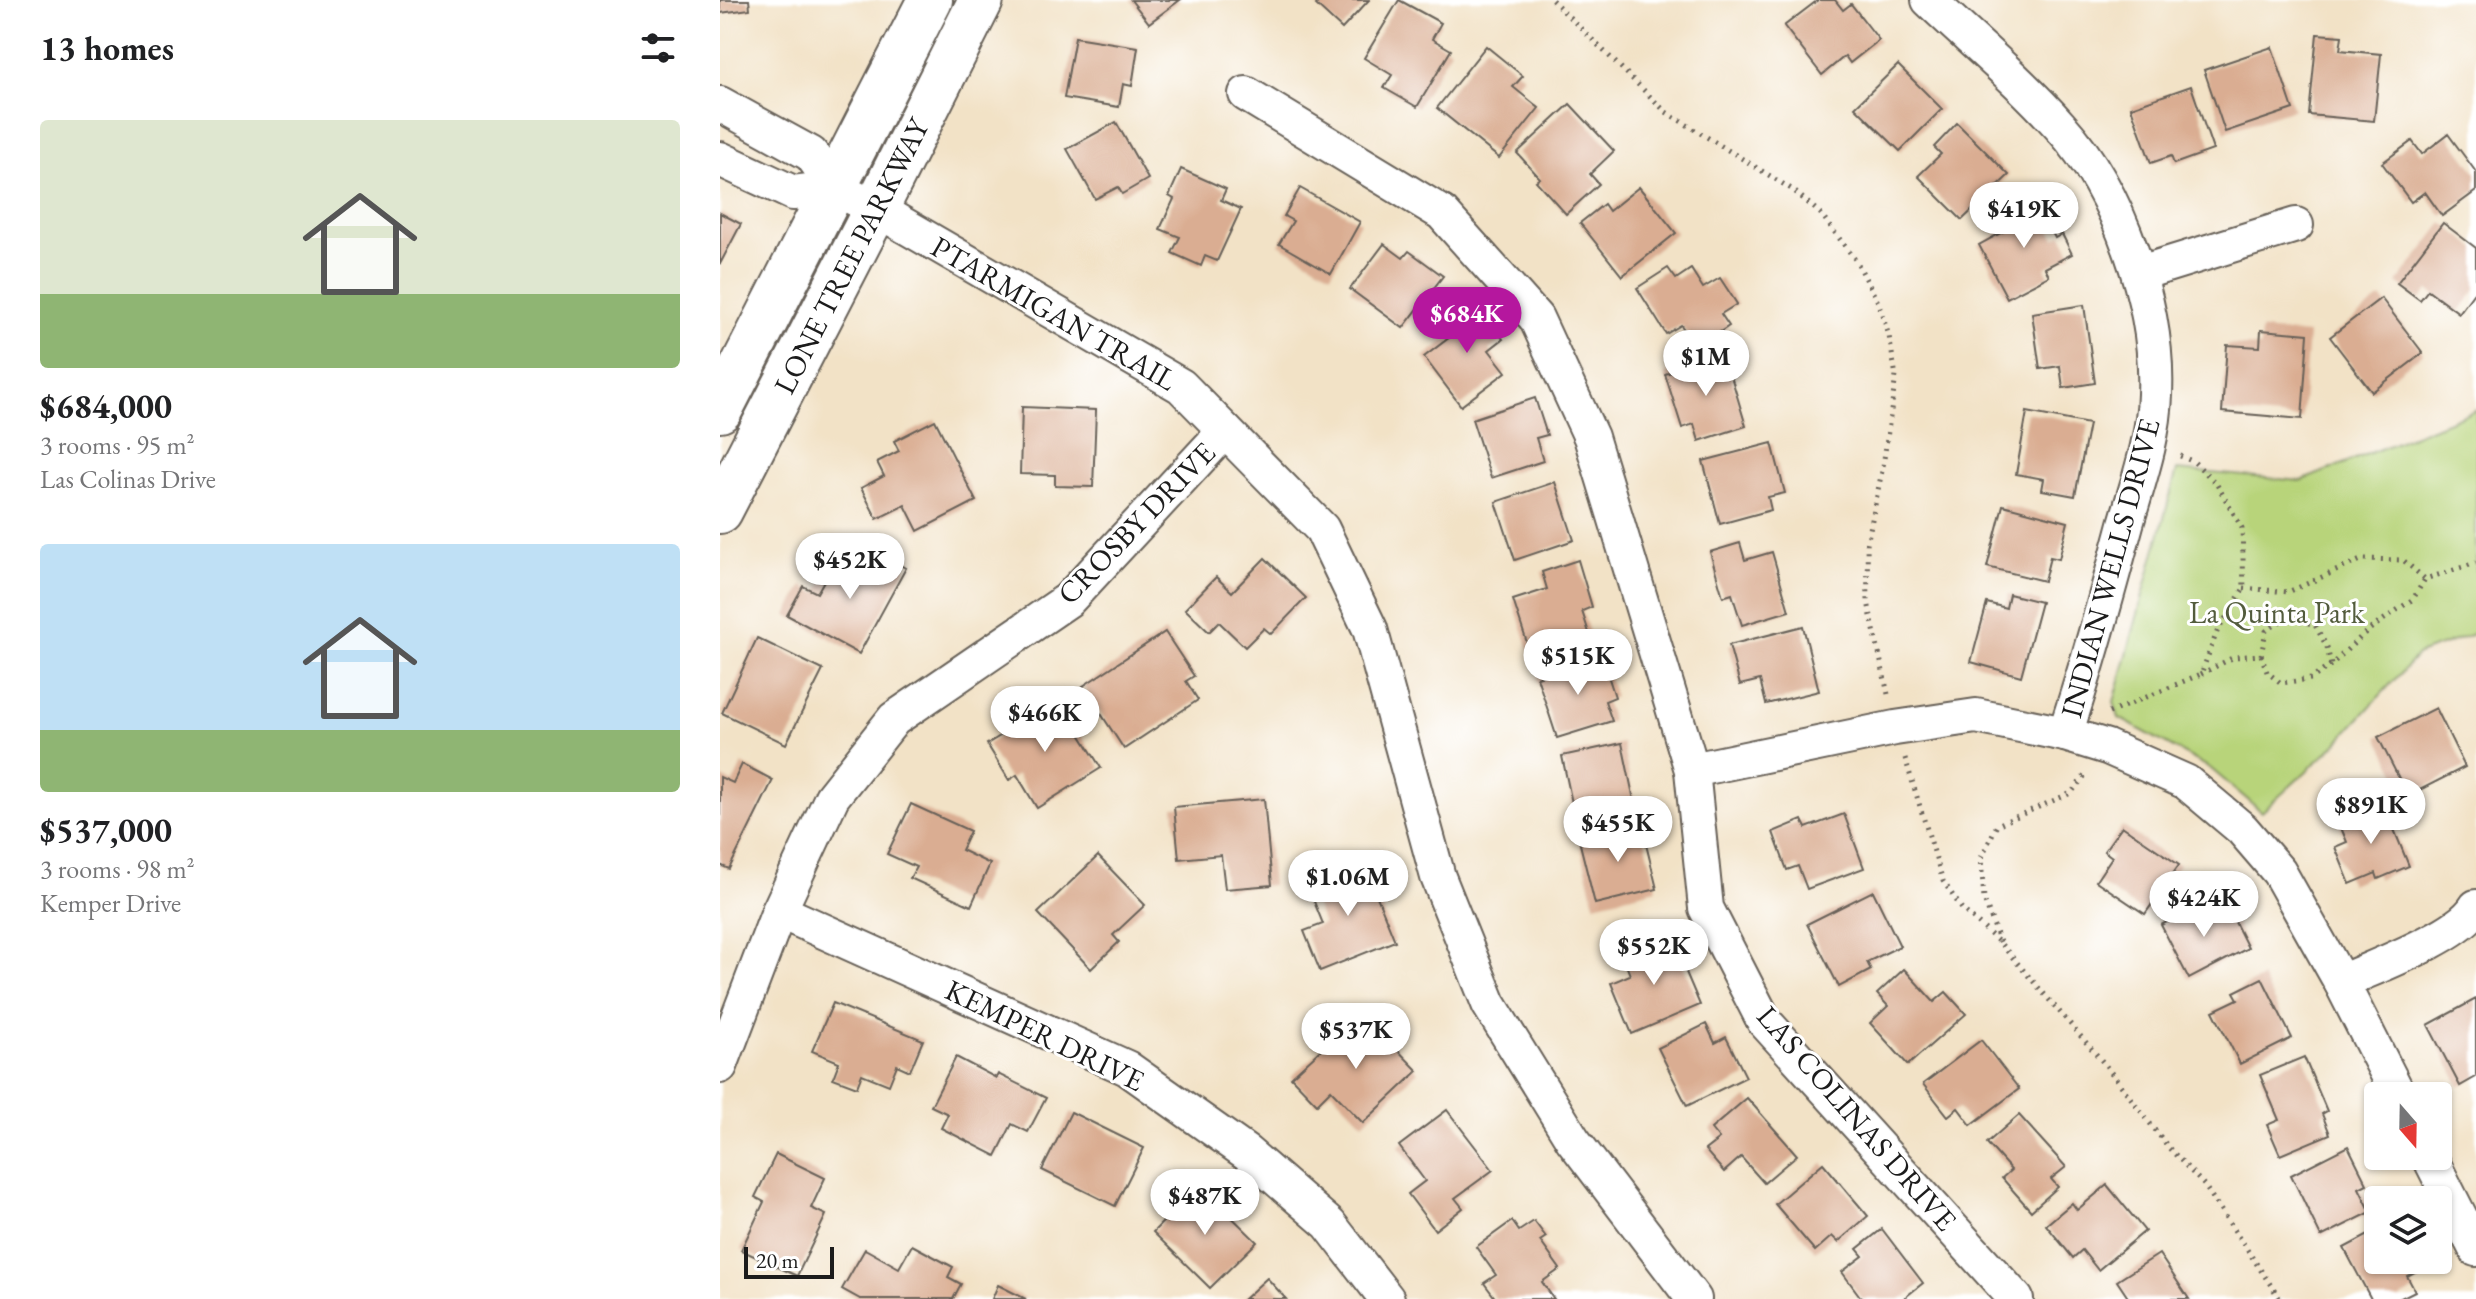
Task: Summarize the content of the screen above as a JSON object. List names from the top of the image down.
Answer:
{
  "streets": {
    "street": [
      "LONE TREE PARKWAY",
      "PTARMIGAN TRAIL",
      "CROSBY DRIVE",
      "INDIAN WELLS DRIVE",
      "KEMPER DRIVE",
      "LAS COLINAS DRIVE"
    ]
  },
  "crossings": [
    ["LONE TREE PARKWAY", "PTARMIGAN TRAIL"],
    ["PTARMIGAN TRAIL", "CROSBY DRIVE"],
    ["CROSBY DRIVE", "KEMPER DRIVE"]
  ],
  "parks": ["La Quinta Park"],
  "scale_bar": "20 m",
  "north": "bottom",
  "page": {
    "heading": "13 homes",
    "list": [
      {
        "name": "$684,000",
        "note": "3 rooms · 95 m² · Las Colinas Drive"
      },
      {
        "name": "$537,000",
        "note": "3 rooms · 98 m² · Kemper Drive"
      }
    ],
    "price": [
      "$419K",
      "$684K",
      "$1M",
      "$452K",
      "$515K",
      "$466K",
      "$891K",
      "$455K",
      "$1.06M",
      "$424K",
      "$552K",
      "$537K",
      "$487K"
    ],
    "scale": "20 m"
  }
}
